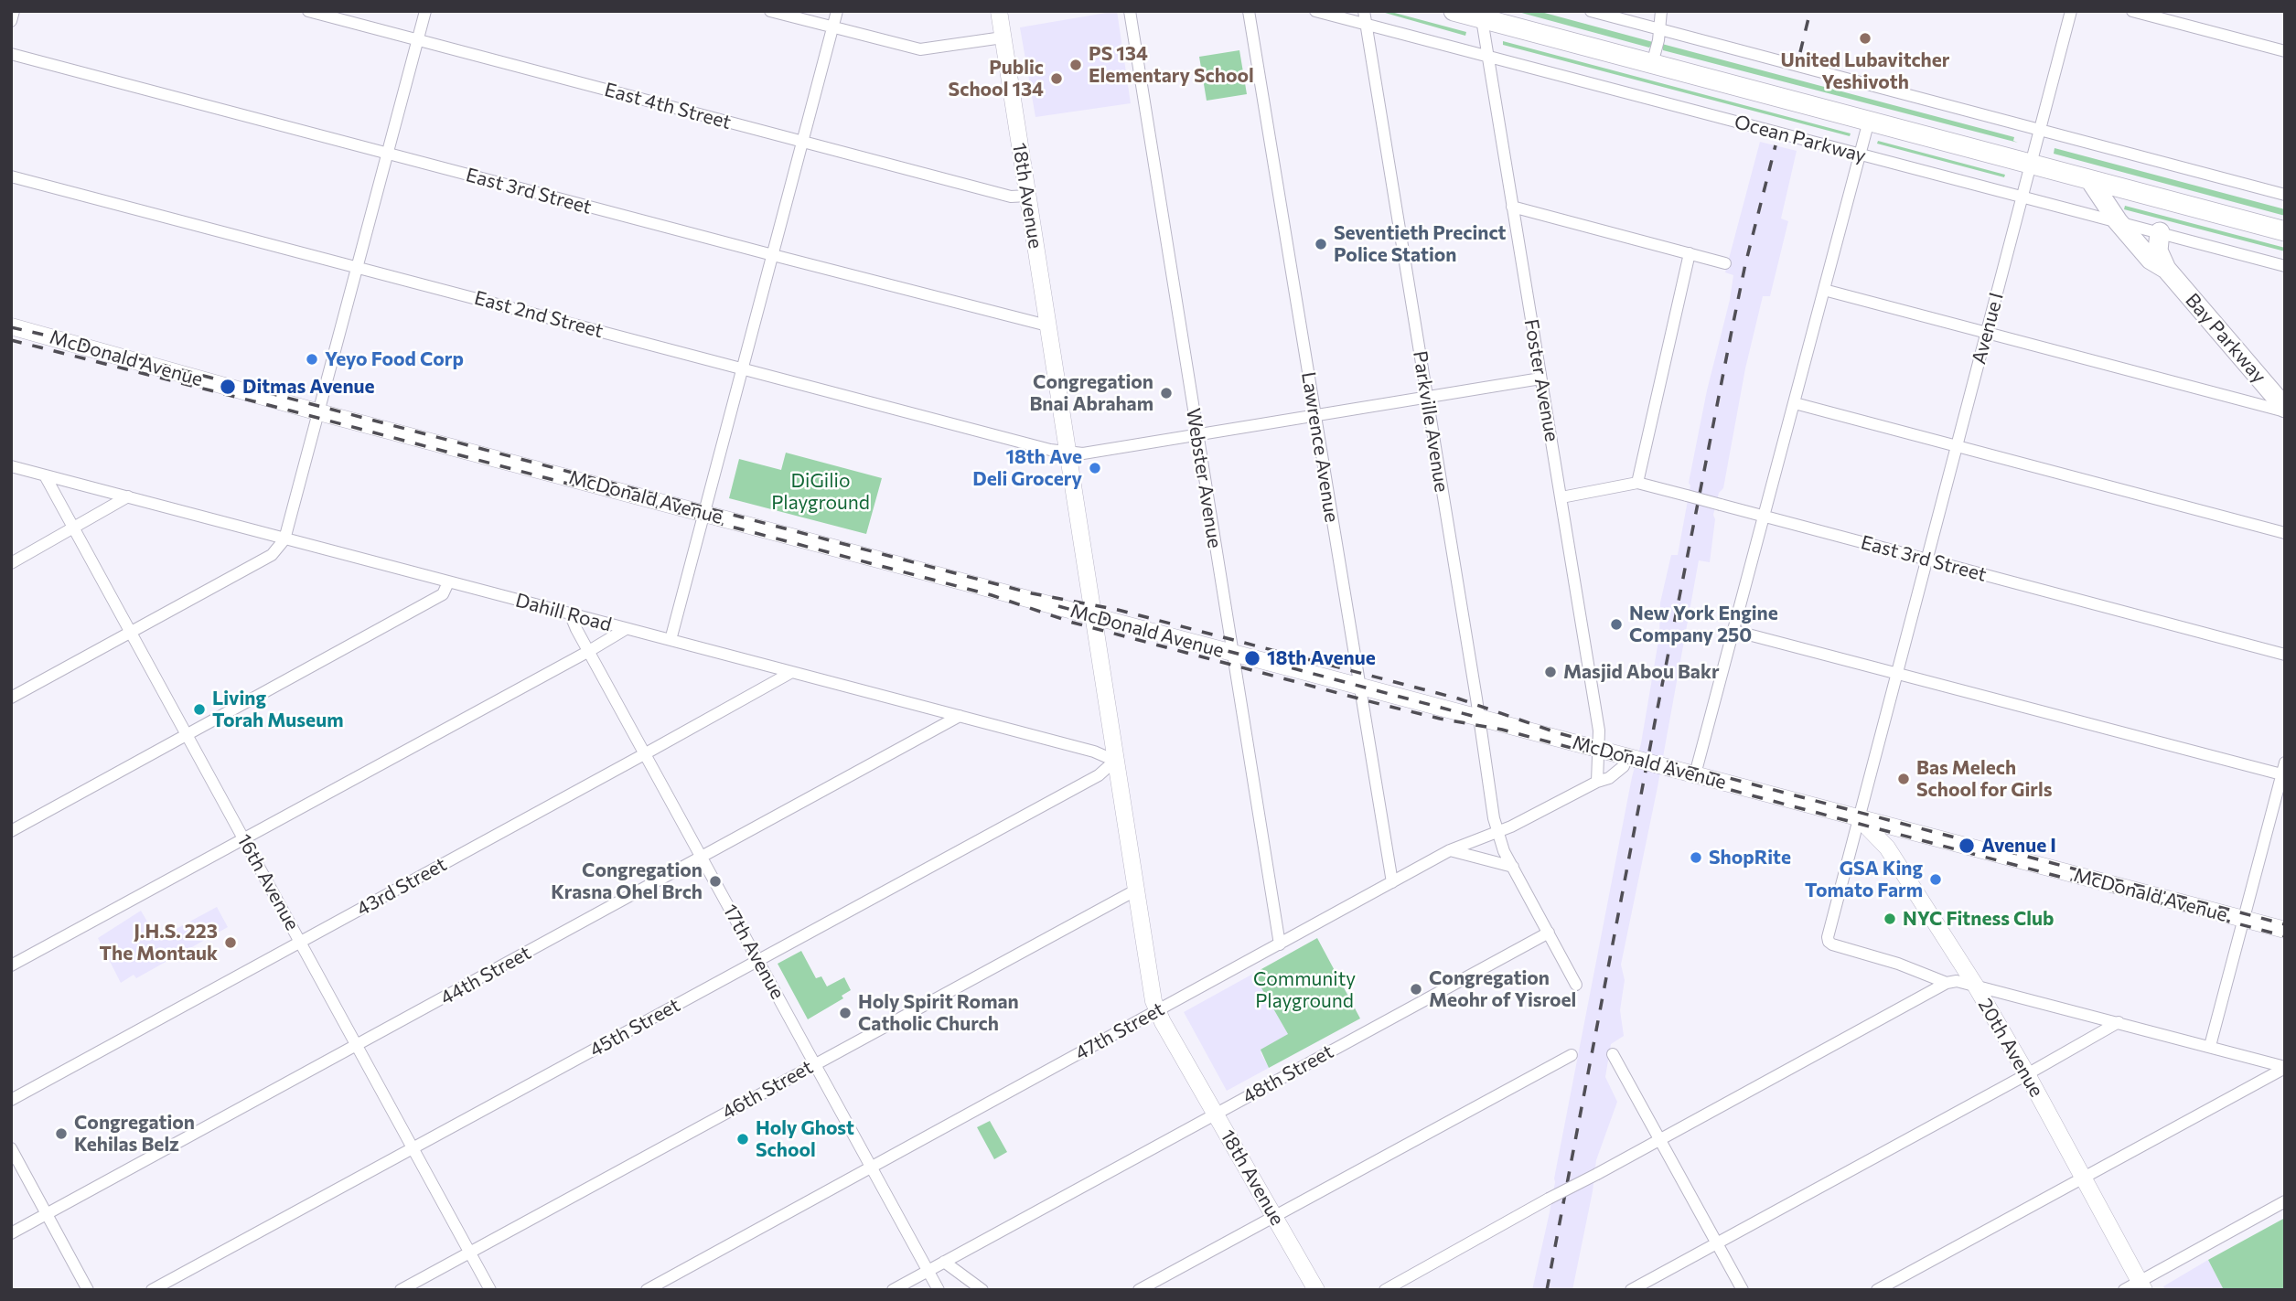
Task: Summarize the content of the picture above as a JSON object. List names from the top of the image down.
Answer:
{
  "streets": {
    "main road": [
      "Ocean Parkway",
      "18th Avenue",
      "Bay Parkway",
      "McDonald Avenue",
      "20th Avenue"
    ],
    "street": [
      "East 4th Street",
      "East 3rd Street",
      "East 2nd Street",
      "Avenue I",
      "Foster Avenue",
      "Parkville Avenue",
      "Lawrence Avenue",
      "Webster Avenue",
      "Dahill Road",
      "16th Avenue",
      "43rd Street",
      "17th Avenue",
      "44th Street",
      "45th Street",
      "47th Street",
      "48th Street",
      "46th Street"
    ]
  },
  "crossings": [
    ["East 4th Street", "18th Avenue"],
    ["Ocean Parkway", "Avenue I"],
    ["Ocean Parkway", "Bay Parkway"],
    ["Ocean Parkway", "Foster Avenue"],
    ["Ocean Parkway", "Parkville Avenue"],
    ["East 3rd Street", "18th Avenue"],
    ["East 3rd Street", "Avenue I"],
    ["East 3rd Street", "Foster Avenue"],
    ["18th Avenue", "East 2nd Street"],
    ["18th Avenue", "McDonald Avenue"],
    ["18th Avenue", "Dahill Road"],
    ["18th Avenue", "45th Street"],
    ["18th Avenue", "47th Street"],
    ["18th Avenue", "48th Street"],
    ["18th Avenue", "46th Street"],
    ["East 2nd Street", "Foster Avenue"],
    ["East 2nd Street", "Parkville Avenue"],
    ["East 2nd Street", "Lawrence Avenue"],
    ["East 2nd Street", "Webster Avenue"],
    ["Avenue I", "McDonald Avenue"],
    ["Avenue I", "20th Avenue"],
    ["McDonald Avenue", "Foster Avenue"],
    ["McDonald Avenue", "Parkville Avenue"],
    ["McDonald Avenue", "Lawrence Avenue"],
    ["McDonald Avenue", "Webster Avenue"],
    ["McDonald Avenue", "47th Street"],
    ["McDonald Avenue", "20th Avenue"],
    ["Parkville Avenue", "47th Street"],
    ["Parkville Avenue", "48th Street"],
    ["Lawrence Avenue", "47th Street"],
    ["Webster Avenue", "47th Street"],
    ["Dahill Road", "16th Avenue"],
    ["Dahill Road", "43rd Street"],
    ["Dahill Road", "17th Avenue"],
    ["Dahill Road", "44th Street"],
    ["Dahill Road", "45th Street"],
    ["16th Avenue", "43rd Street"],
    ["16th Avenue", "44th Street"],
    ["16th Avenue", "45th Street"],
    ["16th Avenue", "46th Street"],
    ["43rd Street", "17th Avenue"],
    ["17th Avenue", "44th Street"],
    ["17th Avenue", "45th Street"],
    ["17th Avenue", "47th Street"],
    ["17th Avenue", "48th Street"],
    ["17th Avenue", "46th Street"]
  ],
  "parks": ["DiGilio Playground", "Community Playground"],
  "places": [
    "United Lubavitcher Yeshivoth",
    "PS 134 Elementary School",
    "Public School 134",
    "Seventieth Precinct Police Station",
    "Yeyo Food Corp",
    "Ditmas Avenue",
    "Congregation Bnai Abraham",
    "18th Ave Deli Grocery",
    "New York Engine Company 250",
    "18th Avenue",
    "Masjid Abou Bakr",
    "Living Torah Museum",
    "Bas Melech School for Girls",
    "Avenue I",
    "ShopRite",
    "GSA King Tomato Farm",
    "Congregation Krasna Ohel Brch",
    "NYC Fitness Club",
    "J.H.S. 223 The Montauk",
    "Congregation Meohr of Yisroel",
    "Holy Spirit Roman Catholic Church",
    "Congregation Kehilas Belz",
    "Holy Ghost School"
  ]
}
